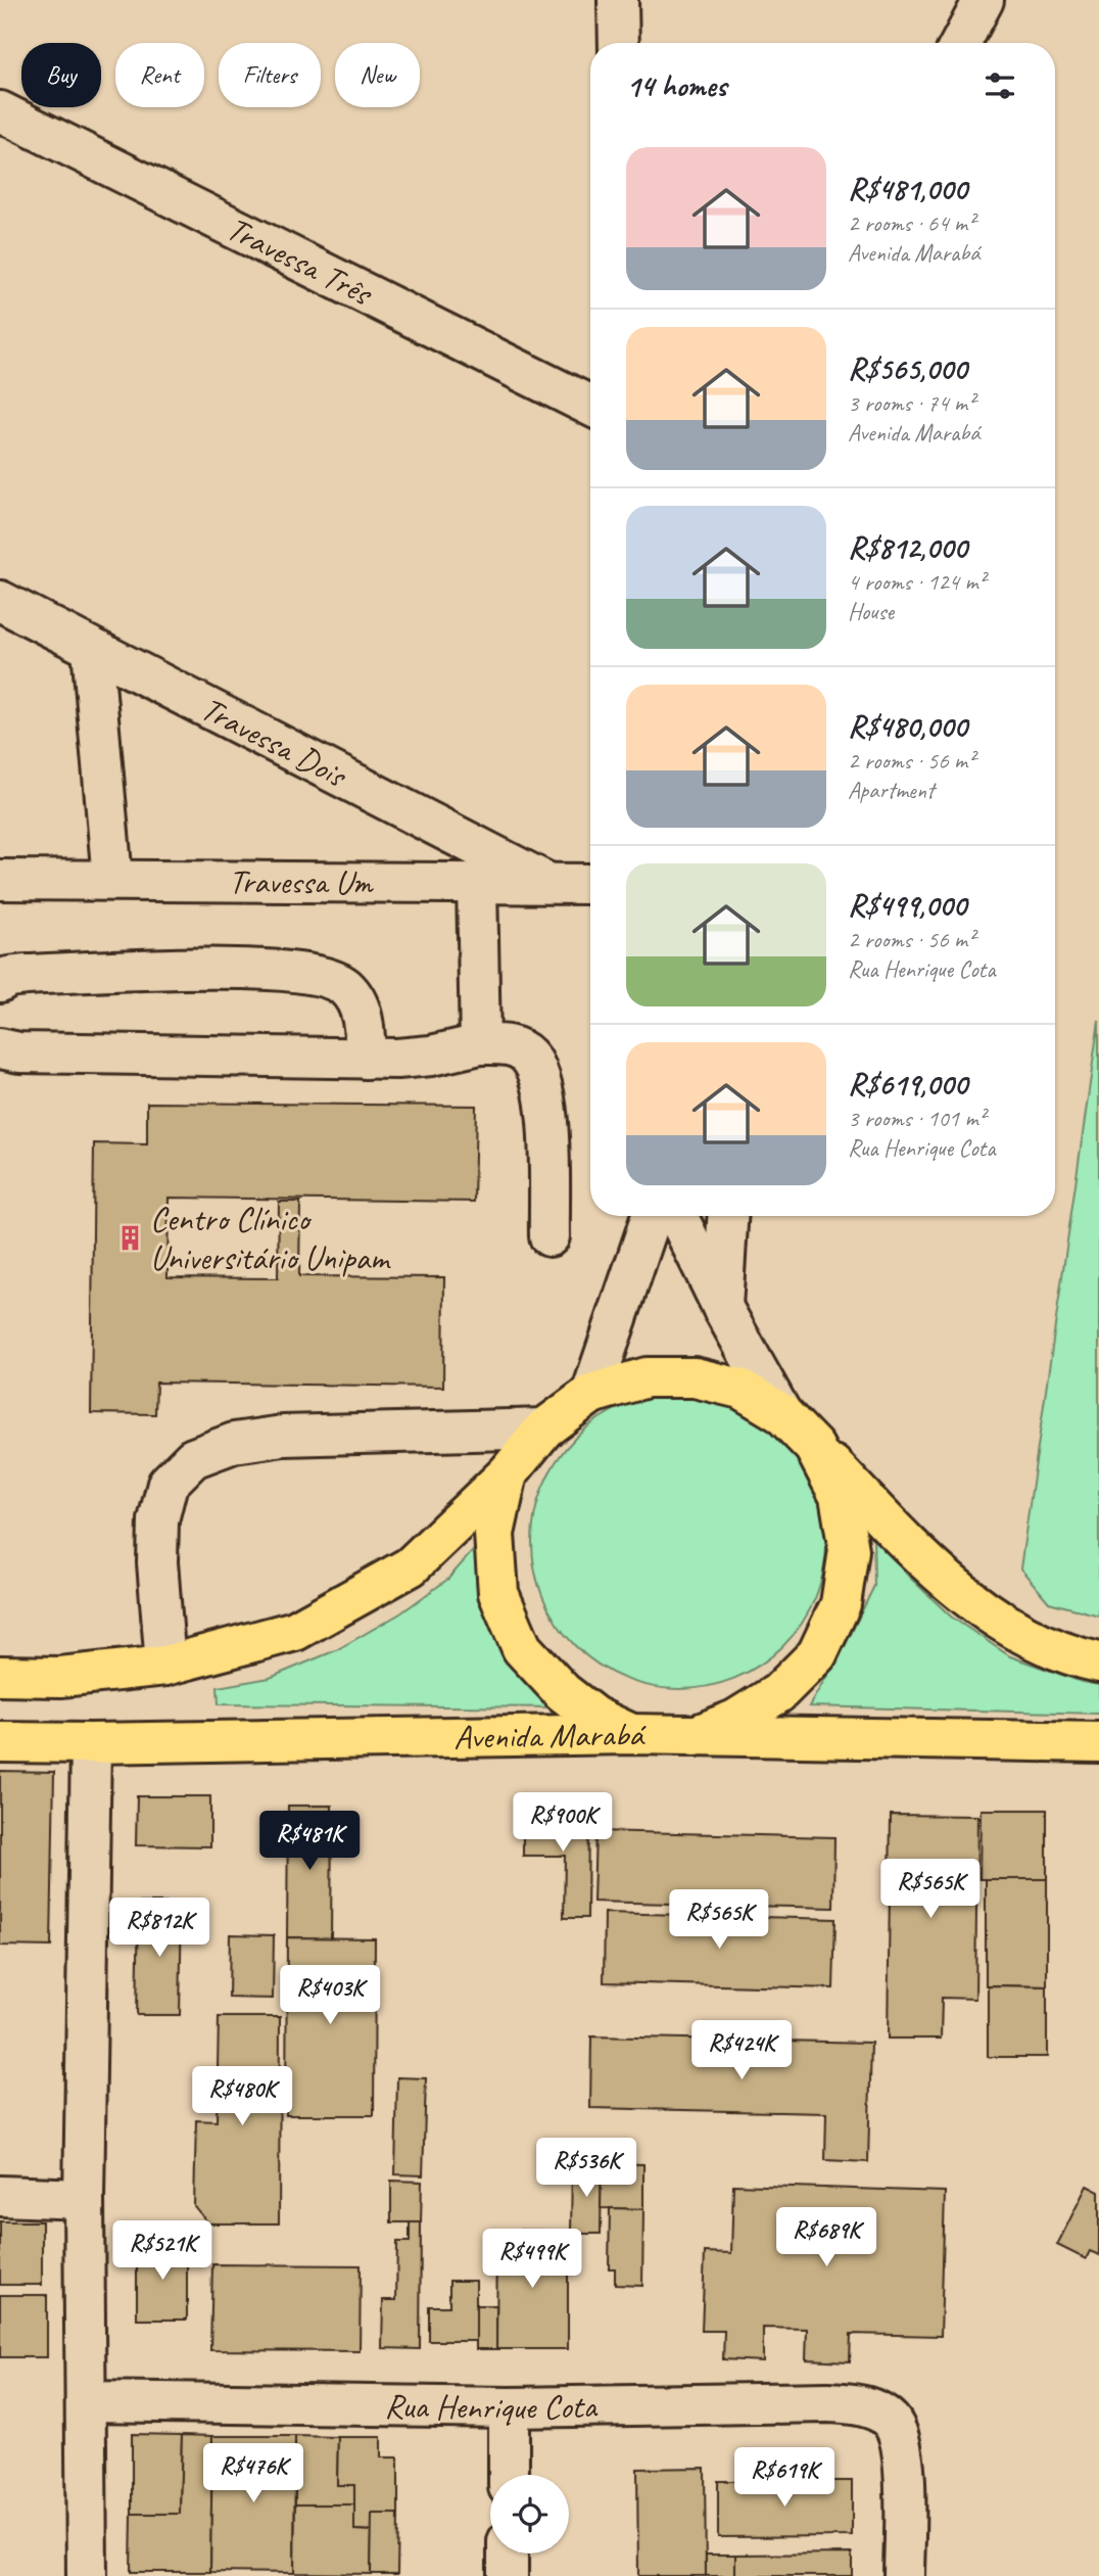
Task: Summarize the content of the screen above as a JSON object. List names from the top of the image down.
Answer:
{
  "streets": {
    "main road": ["Avenida Marabá"],
    "street": [
      "Travessa Três",
      "Travessa Dois",
      "Travessa Um",
      "Rua Henrique Cota"
    ]
  },
  "crossings": [
    ["Travessa Dois", "Travessa Um"]
  ],
  "places": {
    "building": ["Centro Clínico Universitário Unipam"]
  },
  "page": {
    "chip": [
      "Buy",
      "Rent",
      "Filters",
      "New"
    ],
    "heading": "14 homes",
    "list": [
      {
        "name": "R$481,000",
        "note": "2 rooms · 64 m² · Avenida Marabá"
      },
      {
        "name": "R$565,000",
        "note": "3 rooms · 74 m² · Avenida Marabá"
      },
      {
        "name": "R$812,000",
        "note": "4 rooms · 124 m² · House"
      },
      {
        "name": "R$480,000",
        "note": "2 rooms · 56 m² · Apartment"
      },
      {
        "name": "R$499,000",
        "note": "2 rooms · 56 m² · Rua Henrique Cota"
      },
      {
        "name": "R$619,000",
        "note": "3 rooms · 101 m² · Rua Henrique Cota"
      }
    ],
    "price": [
      "R$900K",
      "R$481K",
      "R$565K",
      "R$565K",
      "R$812K",
      "R$403K",
      "R$424K",
      "R$480K",
      "R$536K",
      "R$689K",
      "R$521K",
      "R$499K",
      "R$476K",
      "R$619K"
    ]
  }
}
